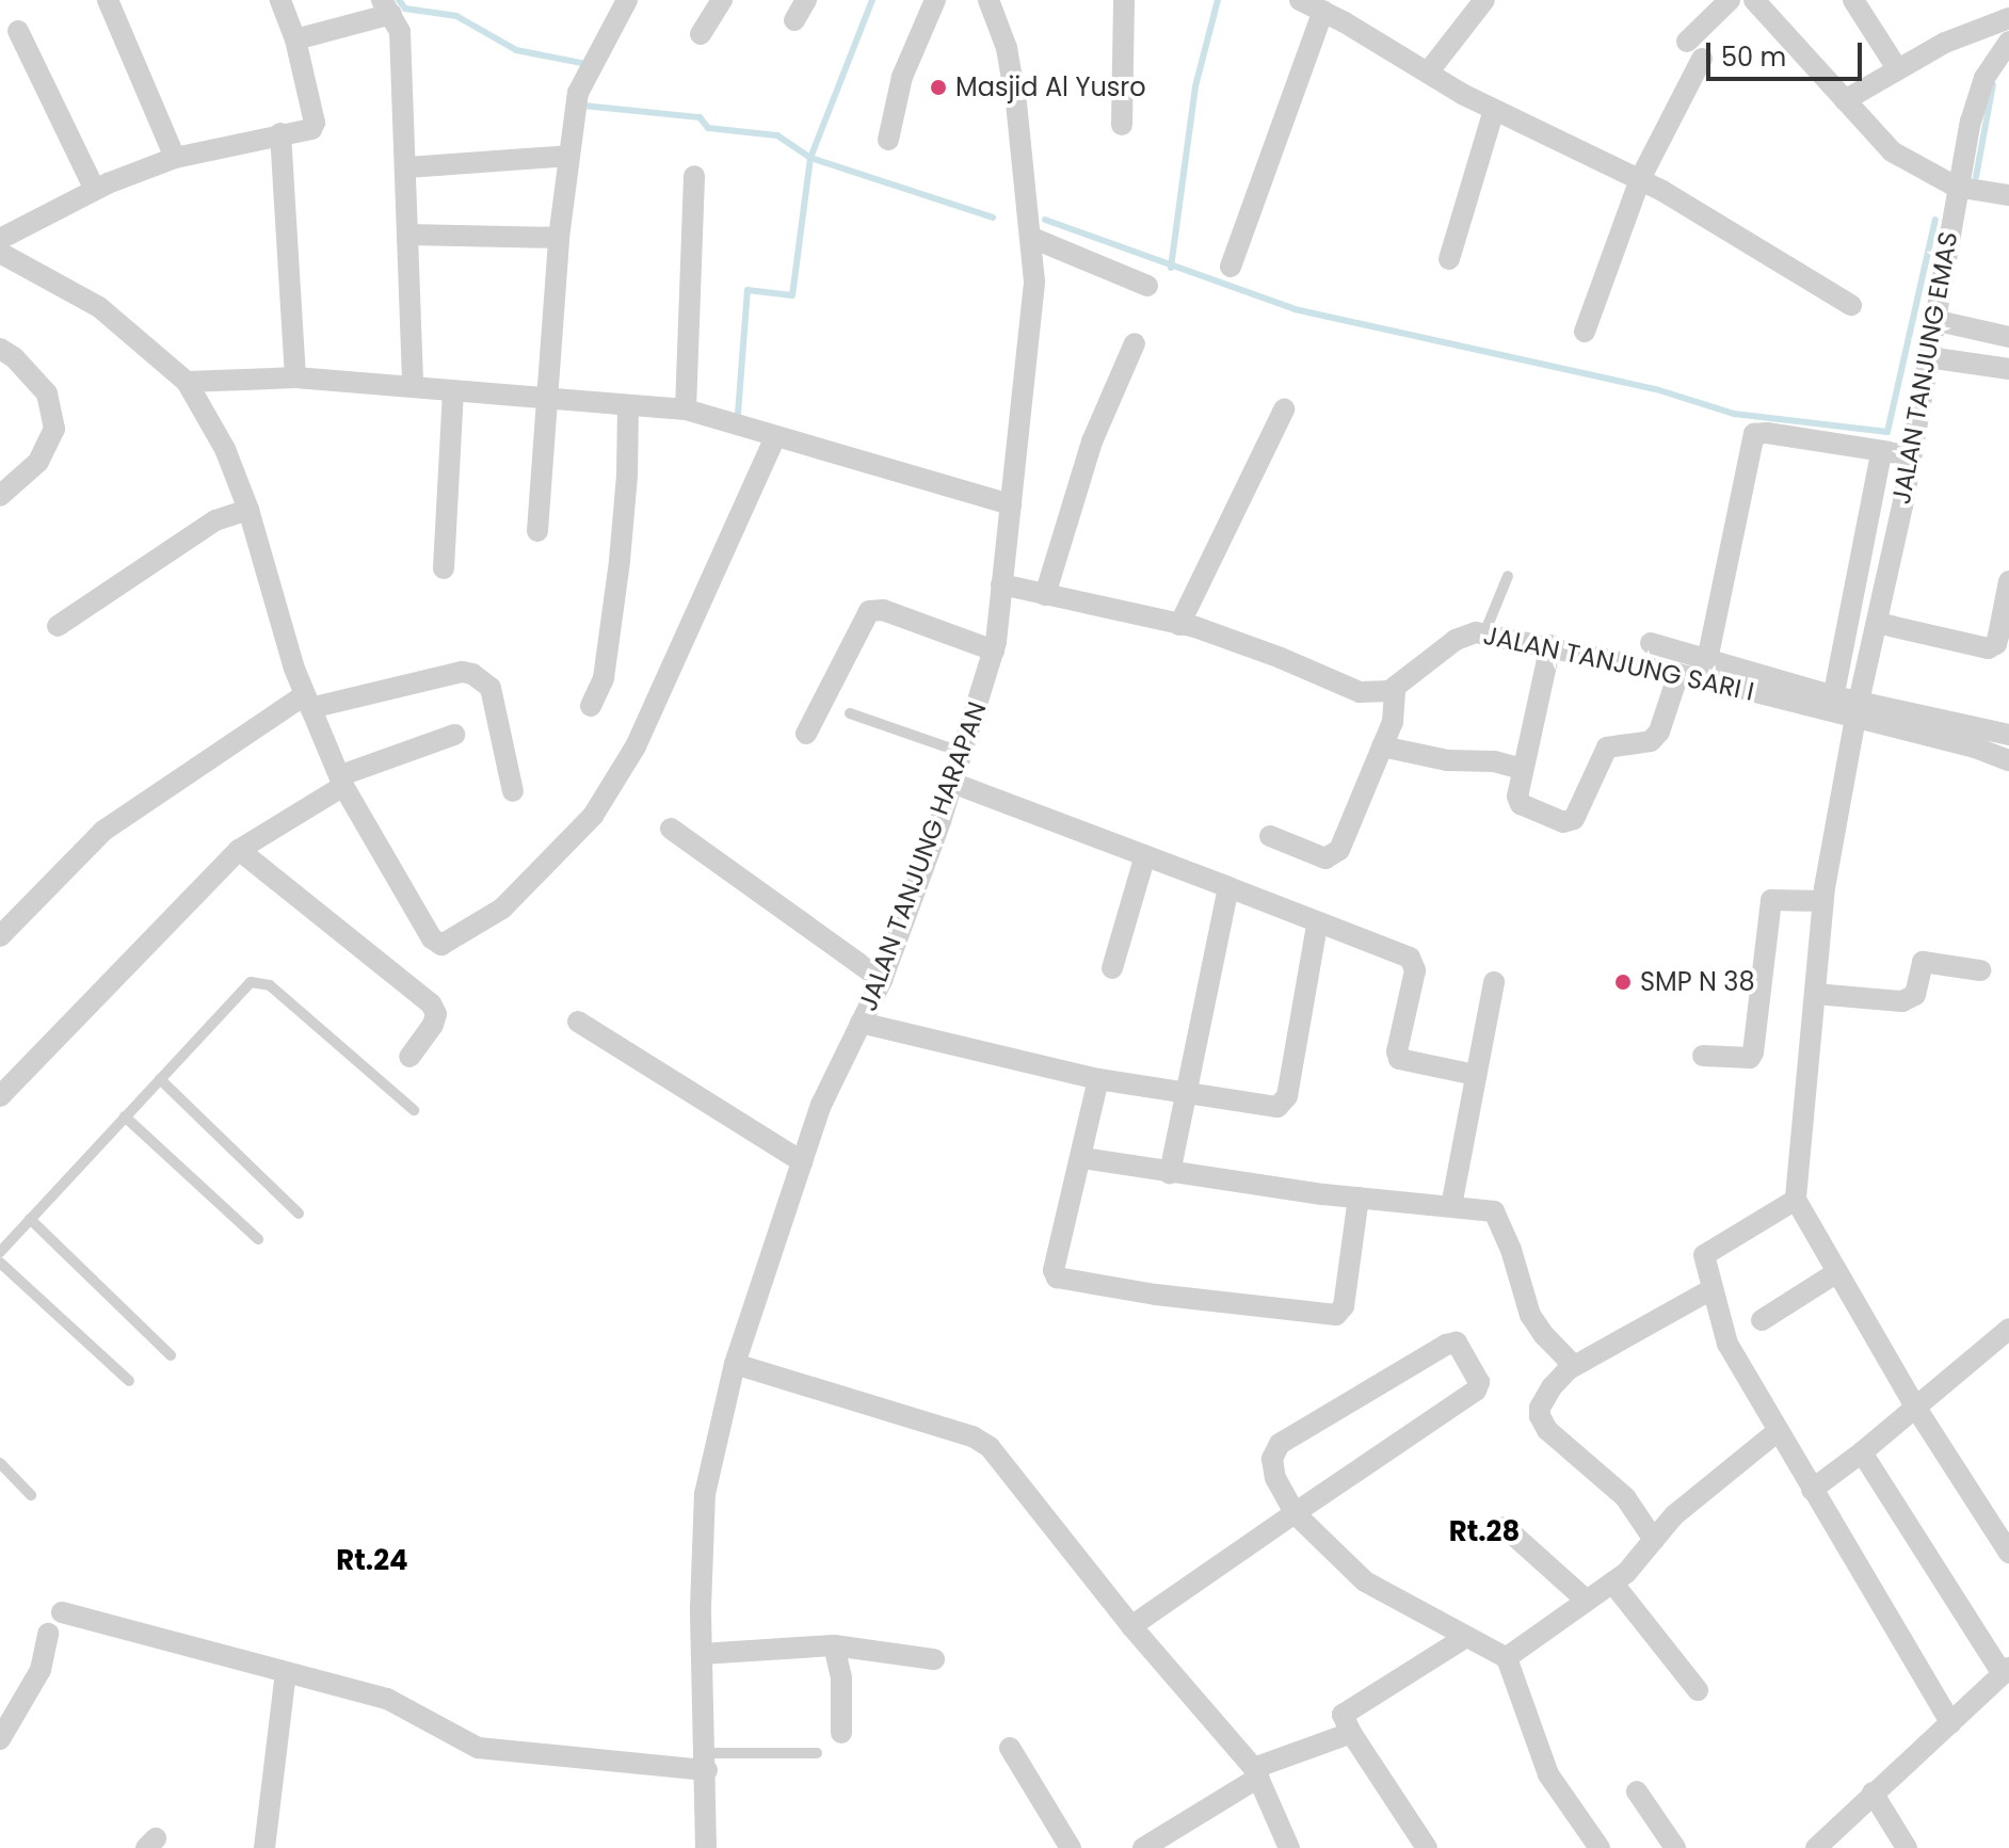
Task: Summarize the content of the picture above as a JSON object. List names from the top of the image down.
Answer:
{
  "streets": {
    "street": ["JALAN TANJUNG EMAS", "JALAN TANJUNG SARI I", "JALAN TANJUNG HARAPAN"]
  },
  "crossings": [
    ["JALAN TANJUNG EMAS", "JALAN TANJUNG SARI I"]
  ],
  "districts": ["Rt.28", "Rt.24"],
  "places": ["Masjid Al Yusro", "SMP N 38"],
  "scale_bar": "50 m"
}
